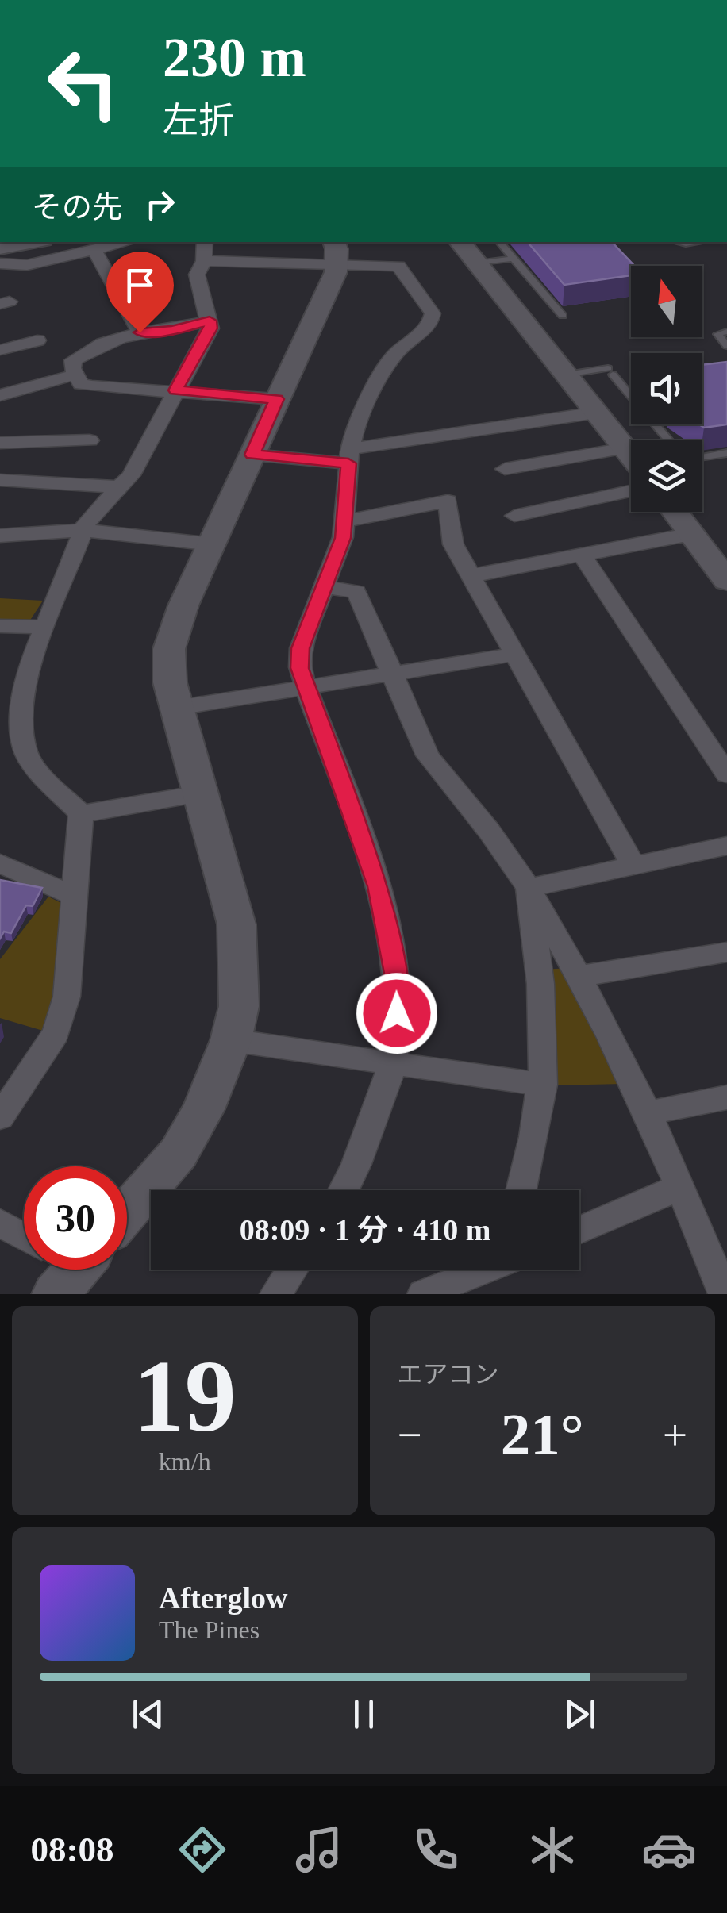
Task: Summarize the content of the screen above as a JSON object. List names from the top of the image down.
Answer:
{
  "north": "top",
  "page": {
    "turn": ["230 m", "左折"],
    "then": "その先",
    "limit": "30",
    "trip": "08:09 · 1 分 · 410 m",
    "tile": [
      ["19", "km/h"],
      "エアコン"
    ],
    "heat": ["−", "21°", "+"],
    "song": ["Afterglow", "The Pines"],
    "tabs": "08:08"
  }
}
